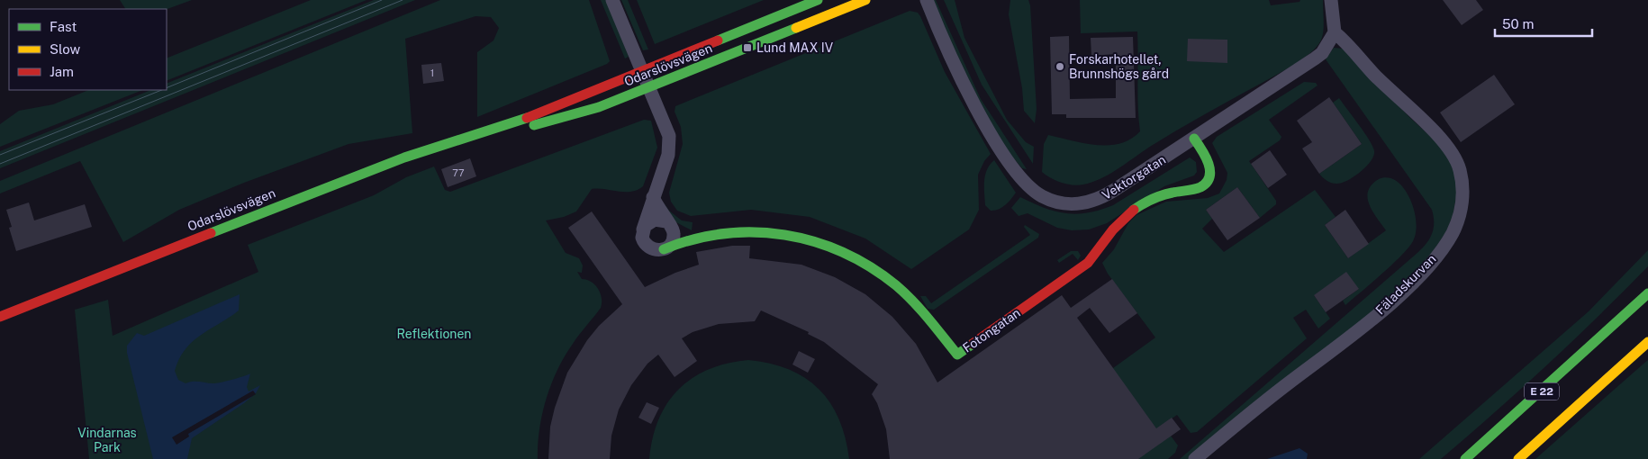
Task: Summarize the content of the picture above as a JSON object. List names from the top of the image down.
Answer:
{
  "streets": {
    "main road": ["Odarslövsvägen", "Fotongatan", "E 22"],
    "street": ["Vektorgatan", "Fäladskurvan"]
  },
  "crossings": [
    ["Vektorgatan", "Fäladskurvan"],
    ["Vektorgatan", "Fotongatan"]
  ],
  "parks": ["Reflektionen", "Vindarnas Park"],
  "places": {
    "transit": ["Lund MAX IV"],
    "other": ["Forskarhotellet, Brunnshögs gård"]
  },
  "house_numbers": ["1", "77"],
  "legend": ["Fast", "Slow", "Jam"],
  "scale_bar": "50 m"
}
